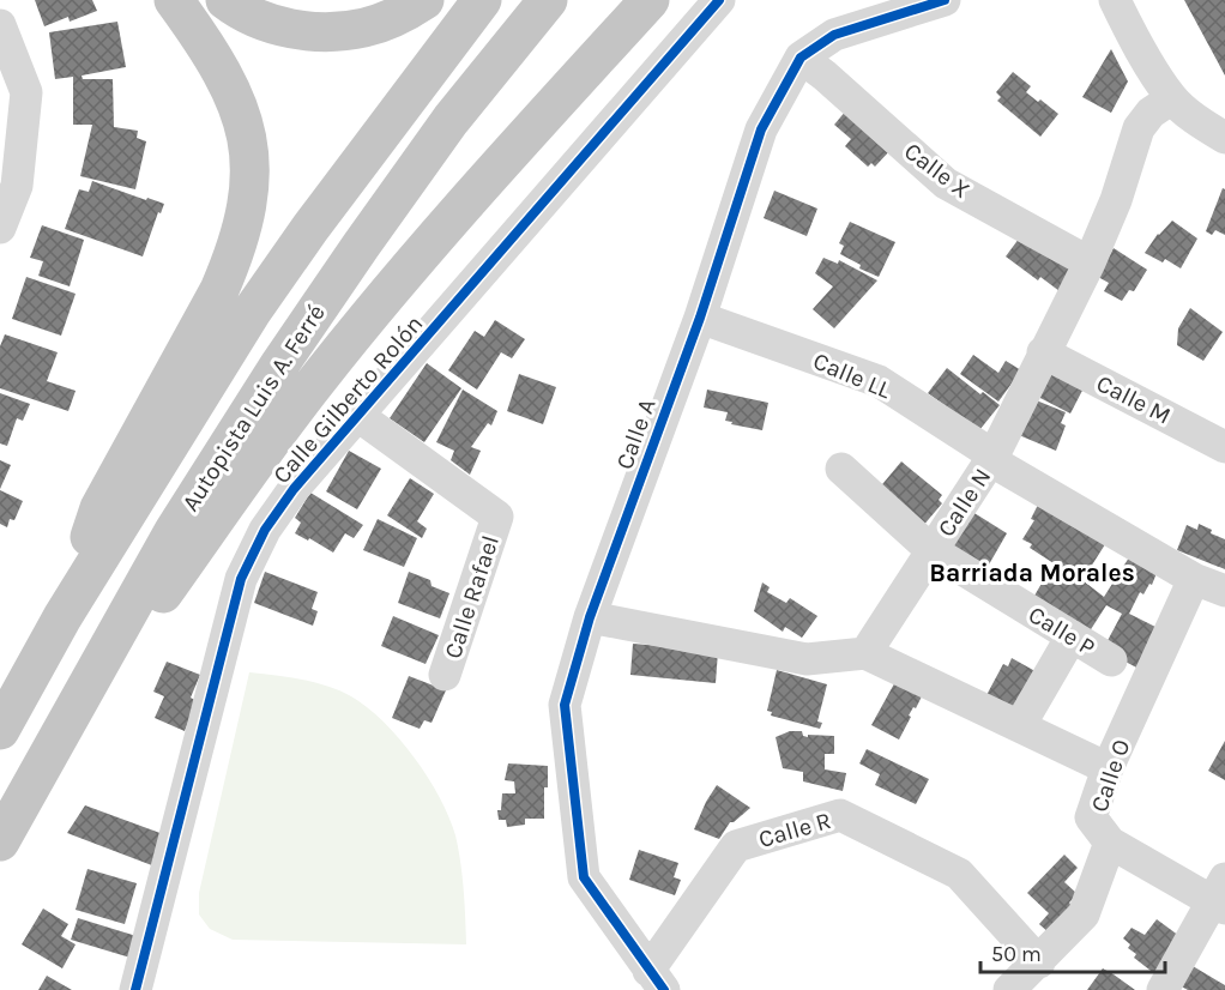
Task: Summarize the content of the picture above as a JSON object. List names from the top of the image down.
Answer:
{
  "streets": {
    "highway": ["Autopista Luis A. Ferré"],
    "street": [
      "Calle X",
      "Calle LL",
      "Calle Gilberto Rolón",
      "Calle M",
      "Calle A",
      "Calle N",
      "Calle Rafael",
      "Calle P",
      "Calle O",
      "Calle R"
    ]
  },
  "crossings": [
    ["Calle X", "Calle A"],
    ["Calle X", "Calle N"],
    ["Calle LL", "Calle A"],
    ["Calle LL", "Calle N"],
    ["Calle LL", "Calle O"],
    ["Calle Gilberto Rolón", "Calle Rafael"],
    ["Calle M", "Calle N"],
    ["Calle A", "Calle R"],
    ["Calle N", "Calle P"],
    ["Calle O", "Calle R"]
  ],
  "districts": ["Barriada Morales"],
  "scale_bar": "50 m"
}
